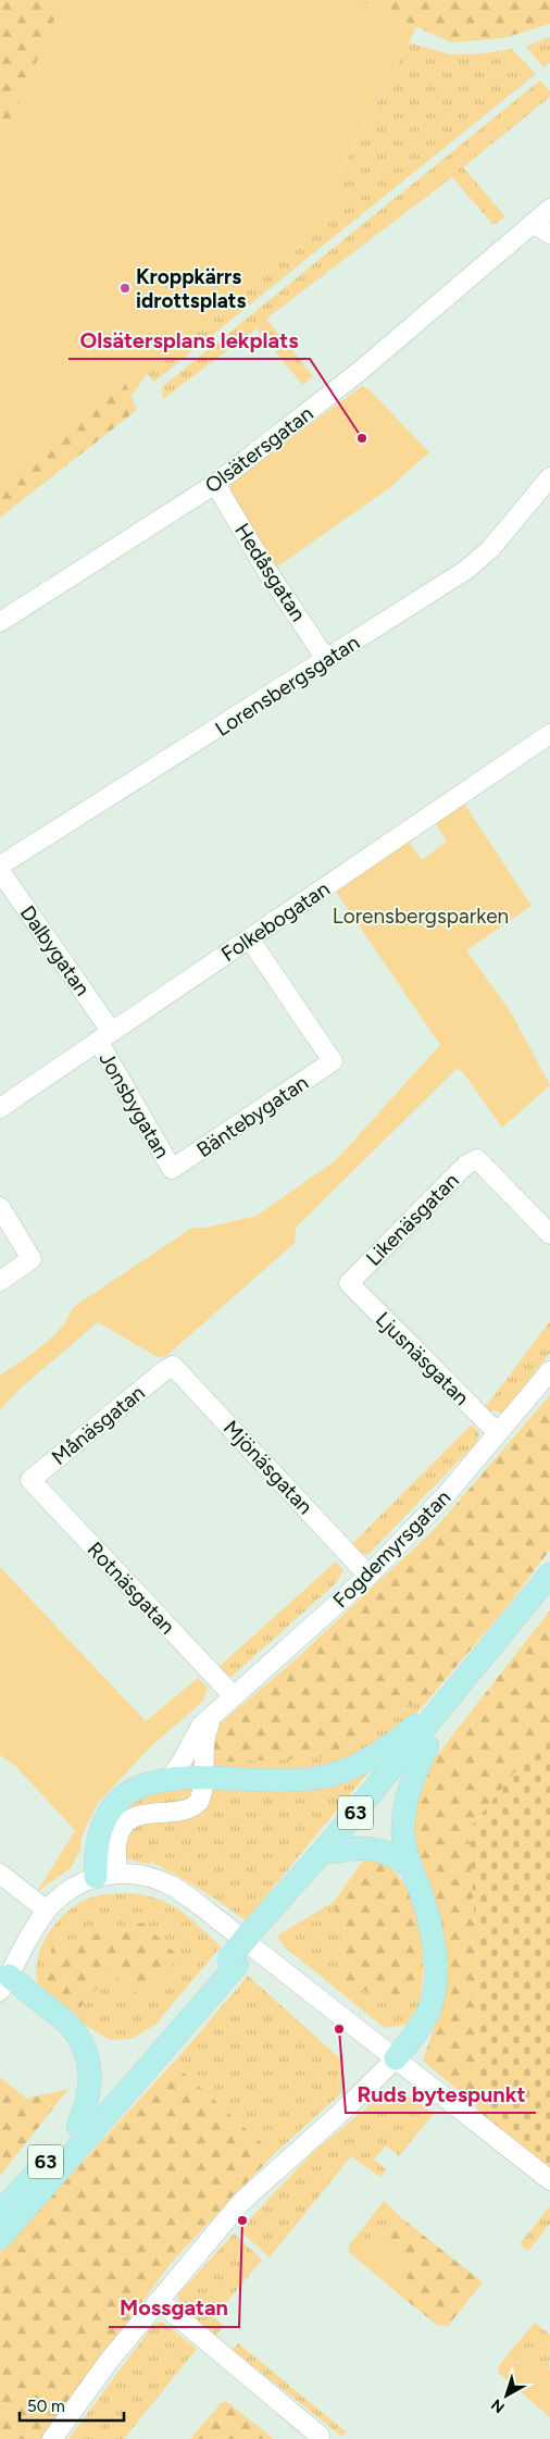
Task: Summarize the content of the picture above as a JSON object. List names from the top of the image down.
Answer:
{
  "streets": {
    "main road": ["63"],
    "street": [
      "Olsätersgatan",
      "Hedåsgatan",
      "Lorensbergsgatan",
      "Folkebogatan",
      "Dalbygatan",
      "Jonsbygatan",
      "Bäntebygatan",
      "Likenäsgatan",
      "Ljusnäsgatan",
      "Månäsgatan",
      "Mjönäsgatan",
      "Fogdemyrsgatan",
      "Rotnäsgatan"
    ]
  },
  "crossings": [
    ["Olsätersgatan", "Hedåsgatan"],
    ["Hedåsgatan", "Lorensbergsgatan"],
    ["Folkebogatan", "Dalbygatan"],
    ["Folkebogatan", "Jonsbygatan"],
    ["Folkebogatan", "Bäntebygatan"],
    ["Dalbygatan", "Jonsbygatan"],
    ["Jonsbygatan", "Bäntebygatan"],
    ["Likenäsgatan", "Ljusnäsgatan"],
    ["Ljusnäsgatan", "Fogdemyrsgatan"],
    ["Månäsgatan", "Mjönäsgatan"],
    ["Månäsgatan", "Rotnäsgatan"],
    ["Mjönäsgatan", "Fogdemyrsgatan"],
    ["Fogdemyrsgatan", "Rotnäsgatan"]
  ],
  "parks": ["Lorensbergsparken"],
  "places": [
    "Kroppkärrs idrottsplats",
    "Olsätersplans lekplats",
    "Ruds bytespunkt",
    "Mossgatan"
  ],
  "scale_bar": "50 m",
  "north": "bottom left"
}
